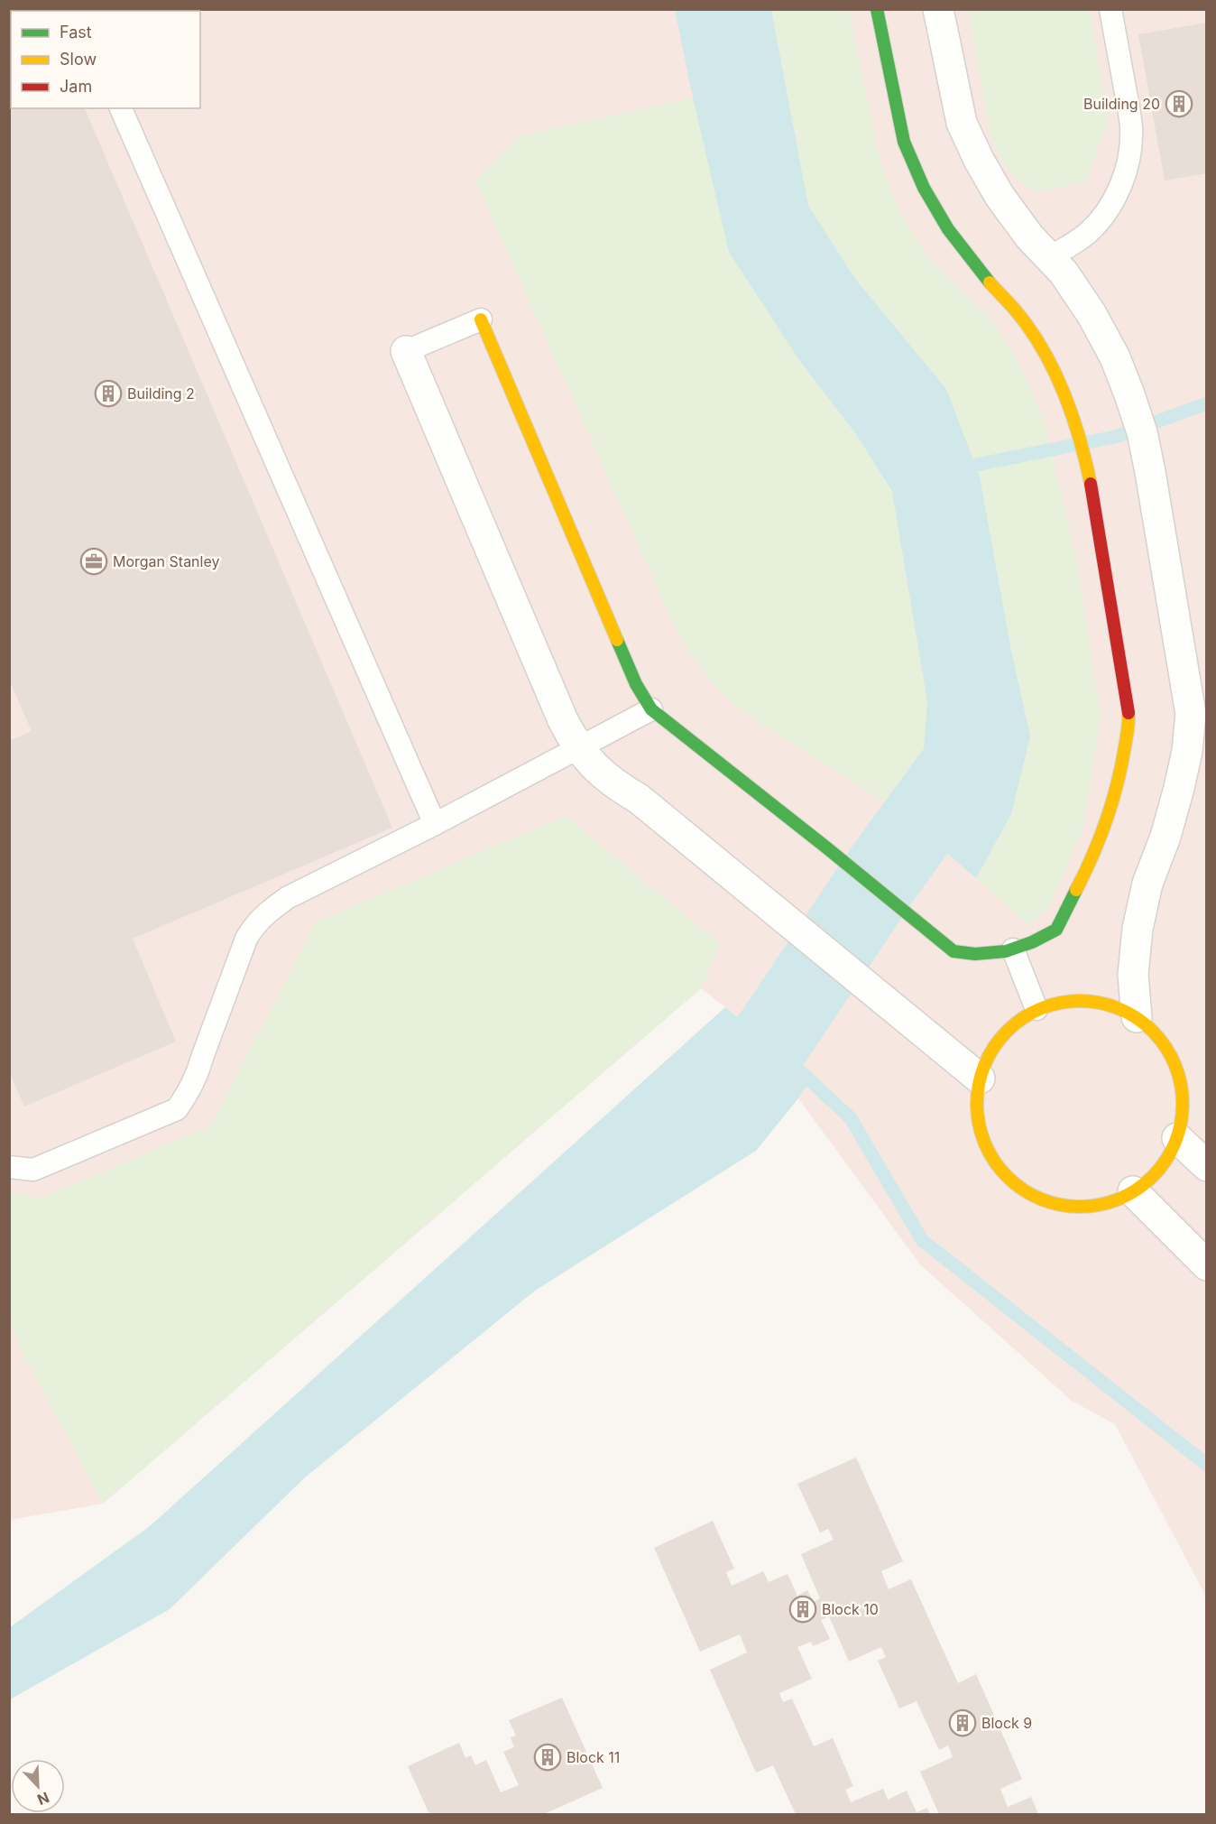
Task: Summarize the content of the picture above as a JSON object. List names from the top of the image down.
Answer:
{
  "places": {
    "building": [
      "Building 20",
      "Building 2",
      "Block 10",
      "Block 9",
      "Block 11"
    ],
    "office": ["Morgan Stanley"]
  },
  "legend": ["Fast", "Slow", "Jam"],
  "north": "bottom right"
}
